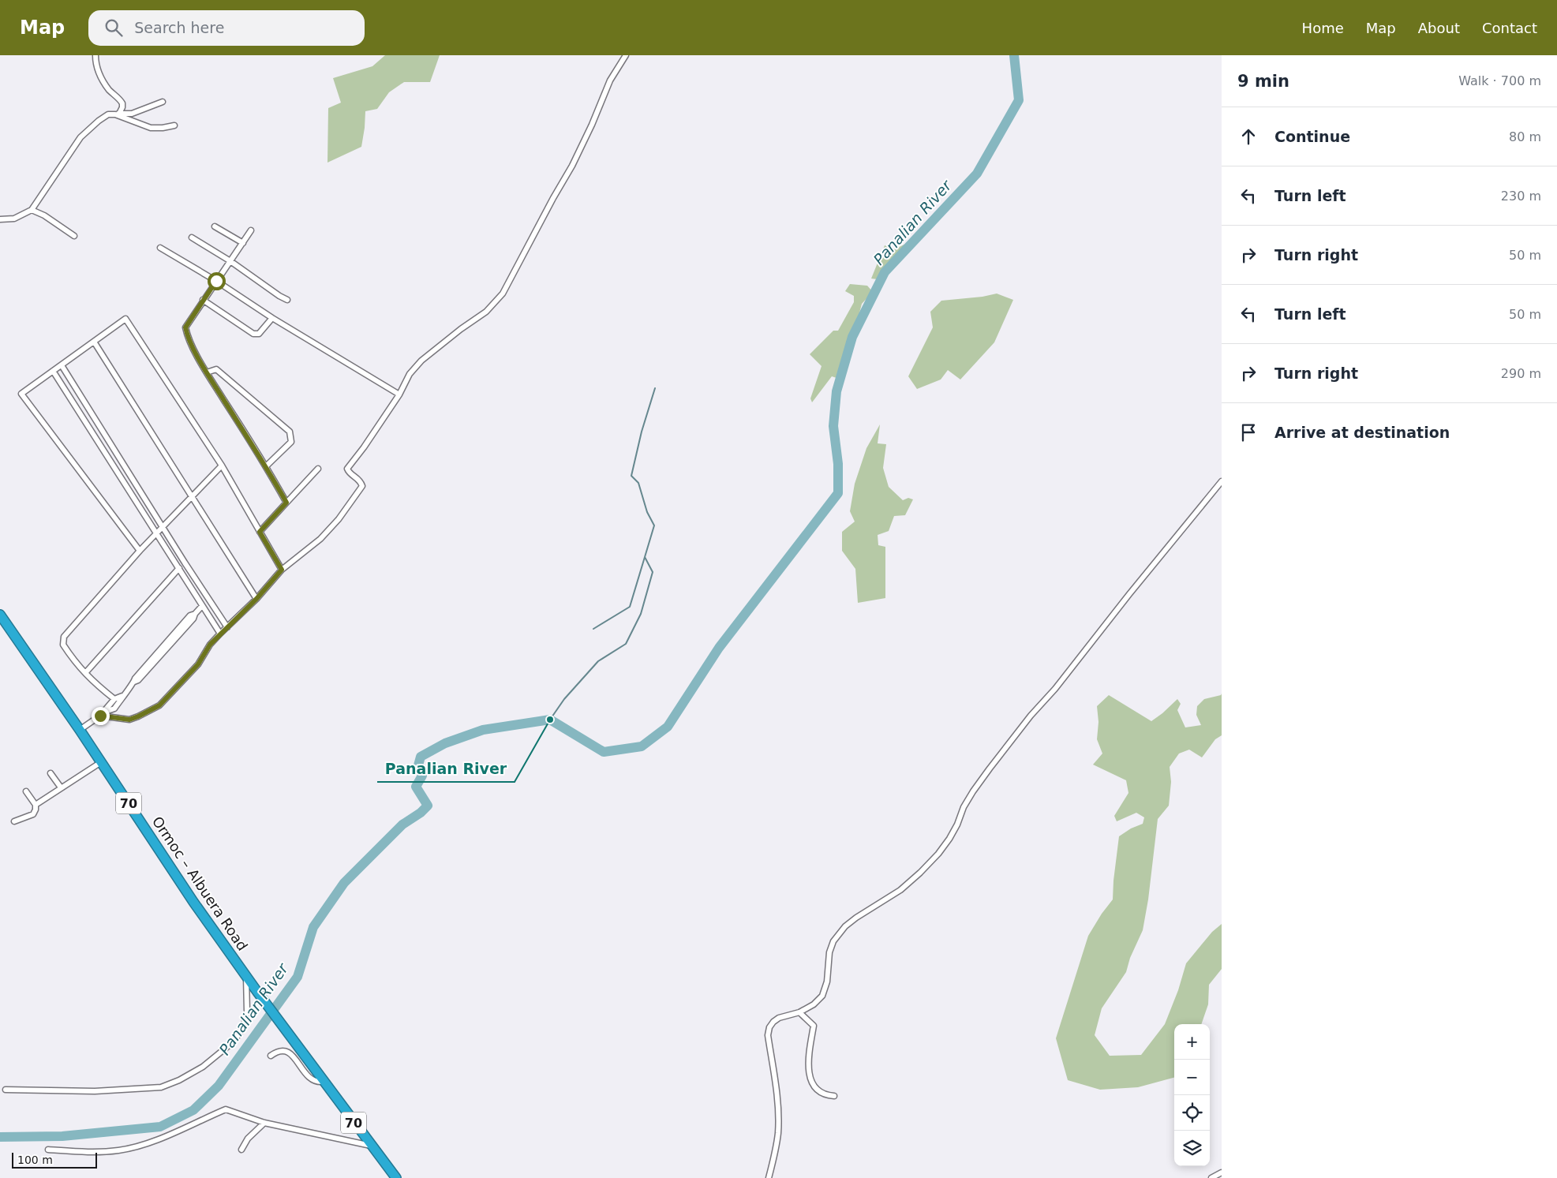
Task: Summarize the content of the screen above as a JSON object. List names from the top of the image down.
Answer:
{
  "streets": {
    "highway": ["70", "Ormoc – Albuera Road"]
  },
  "crossings": [
    ["70", "Ormoc – Albuera Road"]
  ],
  "water": ["Panalian River"],
  "places": ["Panalian River"],
  "scale_bar": "100 m",
  "page": {
    "header": "Map",
    "search": "Search here",
    "nav": [
      "Home",
      "Map",
      "About",
      "Contact"
    ],
    "heading": ["9 min", "Walk · 700 m"],
    "list": [
      ["Continue", "80 m"],
      ["Turn left", "230 m"],
      ["Turn right", "50 m"],
      ["Turn left", "50 m"],
      ["Turn right", "290 m"],
      "Arrive at destination"
    ],
    "map_buttons": ["+", "−"],
    "scale": "100 m"
  }
}
